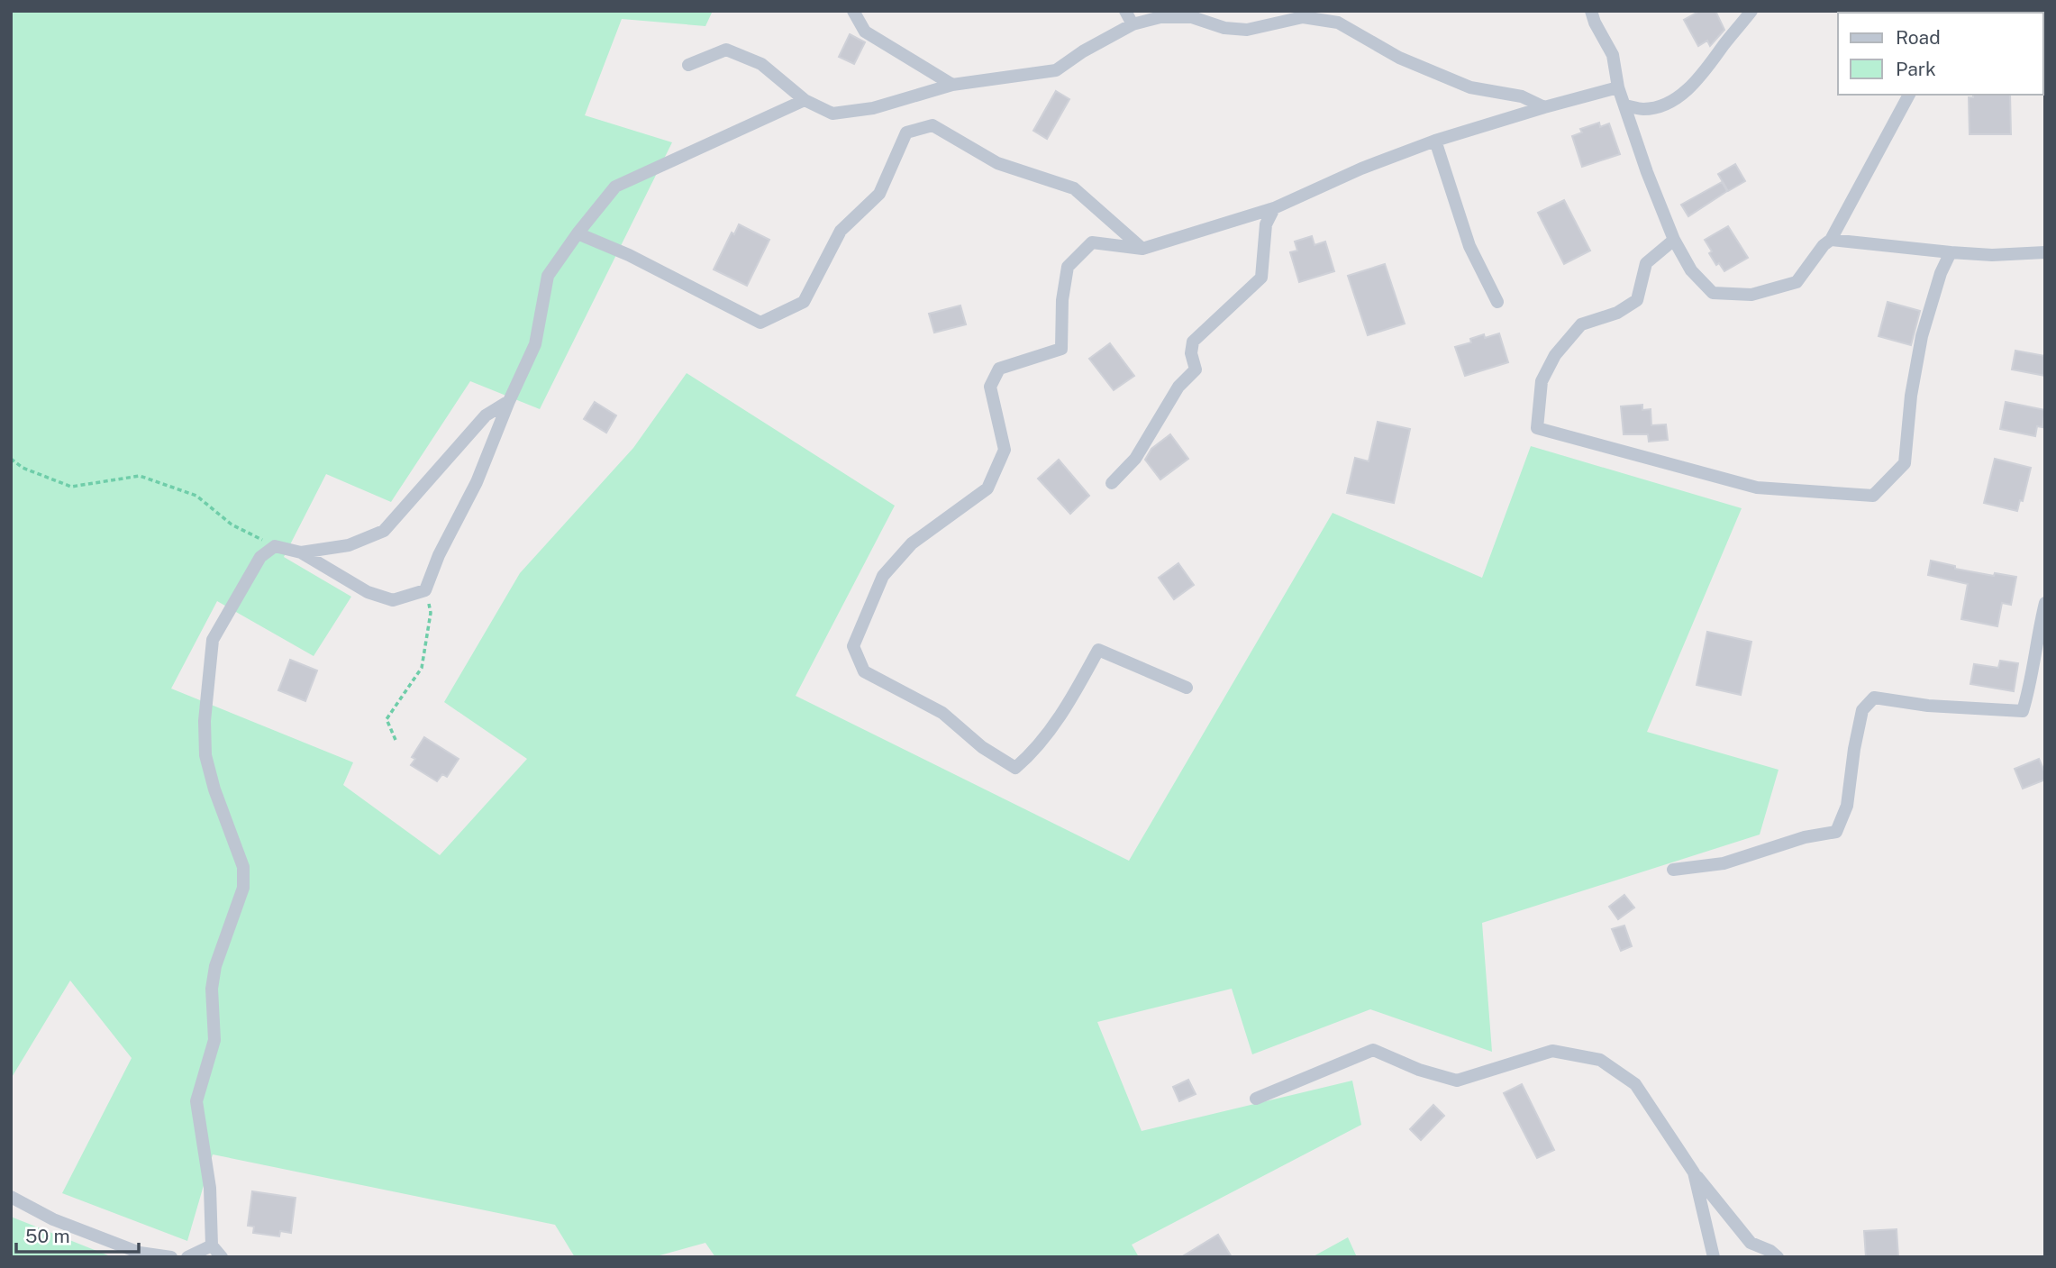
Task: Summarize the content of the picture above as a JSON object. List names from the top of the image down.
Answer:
{
  "legend": ["Road", "Park"],
  "scale_bar": "50 m"
}
